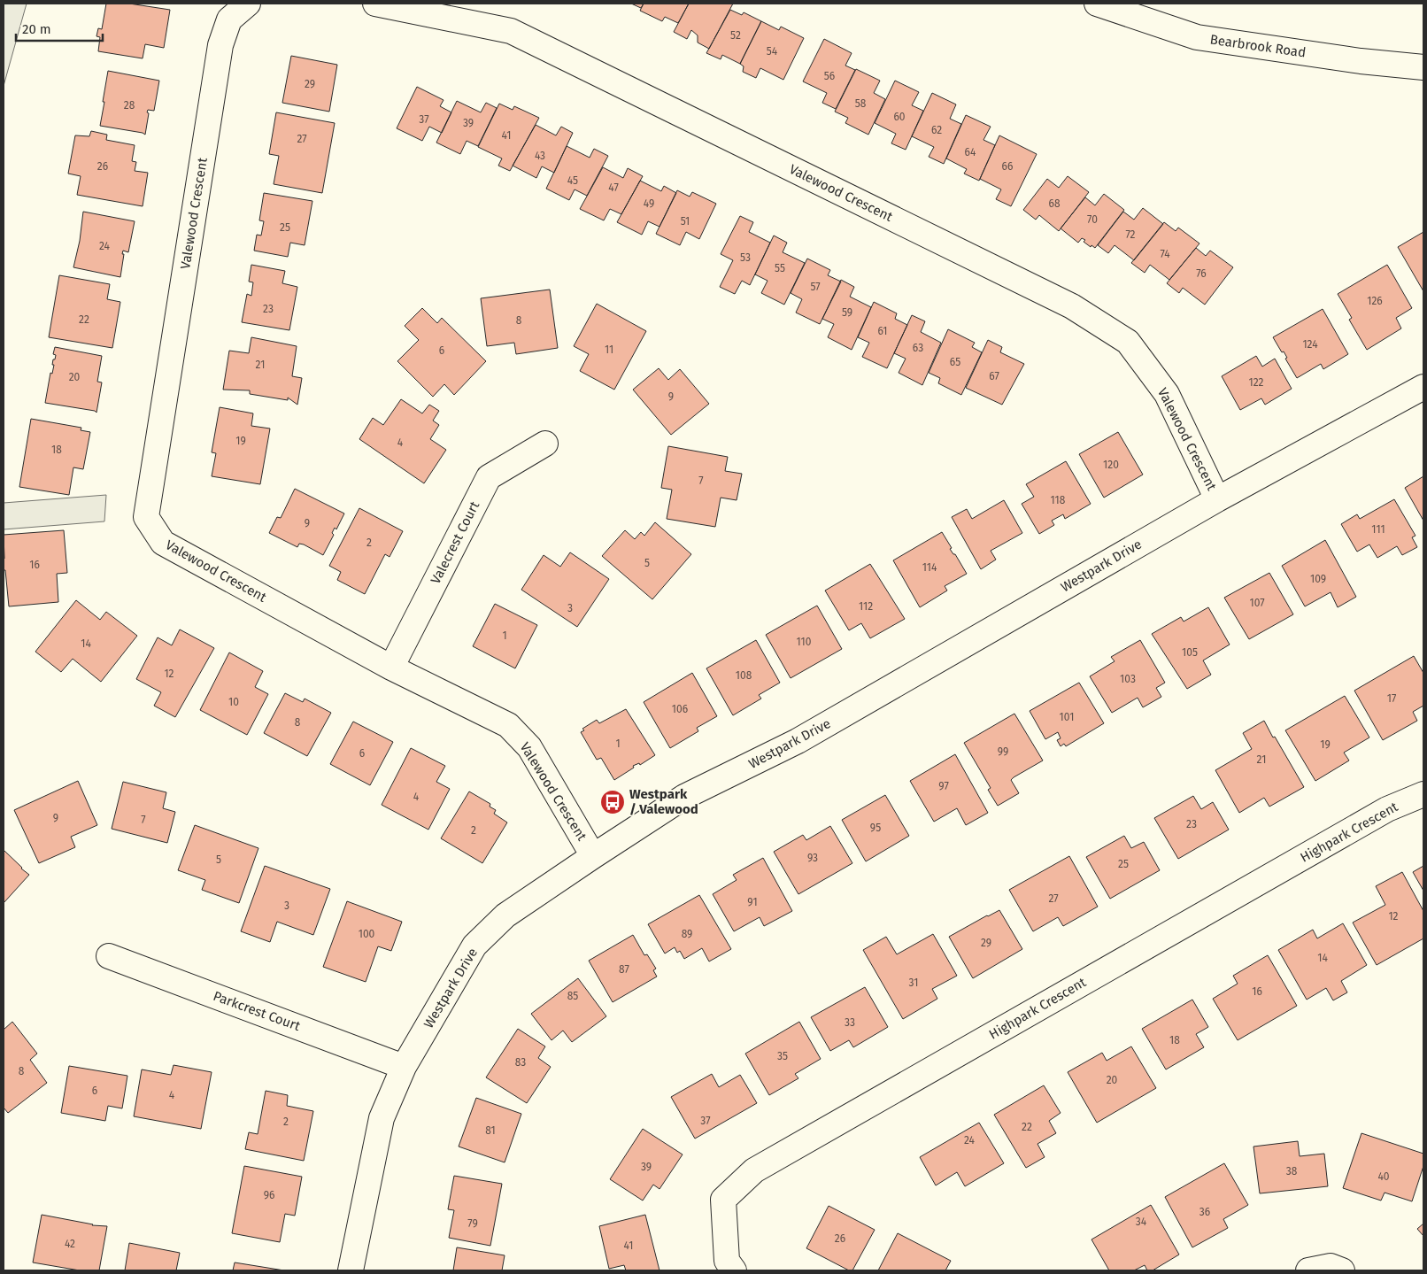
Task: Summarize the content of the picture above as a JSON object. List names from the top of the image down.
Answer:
{
  "streets": {
    "street": [
      "Bearbrook Road",
      "Valewood Crescent",
      "Valecrest Court",
      "Westpark Drive",
      "Highpark Crescent",
      "Parkcrest Court"
    ]
  },
  "crossings": [
    ["Valewood Crescent", "Valecrest Court"],
    ["Valewood Crescent", "Westpark Drive"],
    ["Westpark Drive", "Parkcrest Court"]
  ],
  "places": {
    "bus stop": ["Westpark / Valewood"]
  },
  "house_numbers": [
    "52",
    "54",
    "56",
    "29",
    "58",
    "28",
    "60",
    "37",
    "39",
    "62",
    "41",
    "27",
    "64",
    "43",
    "26",
    "66",
    "45",
    "47",
    "49",
    "68",
    "70",
    "51",
    "25",
    "72",
    "24",
    "74",
    "53",
    "55",
    "76",
    "57",
    "126",
    "23",
    "59",
    "22",
    "8",
    "61",
    "124",
    "63",
    "11",
    "6",
    "65",
    "21",
    "67",
    "20",
    "122",
    "9",
    "19",
    "4",
    "18",
    "120",
    "7",
    "118",
    "9",
    "111",
    "2",
    "5",
    "16",
    "114",
    "109",
    "107",
    "112",
    "3",
    "1",
    "110",
    "14",
    "105",
    "12",
    "108",
    "103",
    "17",
    "10",
    "106",
    "101",
    "8",
    "1",
    "19",
    "99",
    "6",
    "21",
    "97",
    "4",
    "9",
    "7",
    "23",
    "95",
    "2",
    "93",
    "5",
    "25",
    "27",
    "91",
    "3",
    "12",
    "100",
    "89",
    "29",
    "14",
    "87",
    "31",
    "16",
    "85",
    "33",
    "18",
    "35",
    "83",
    "8",
    "20",
    "6",
    "4",
    "37",
    "2",
    "22",
    "81",
    "24",
    "39",
    "38",
    "40",
    "96",
    "36",
    "34",
    "79",
    "26",
    "42",
    "41"
  ],
  "scale_bar": "20 m"
}
